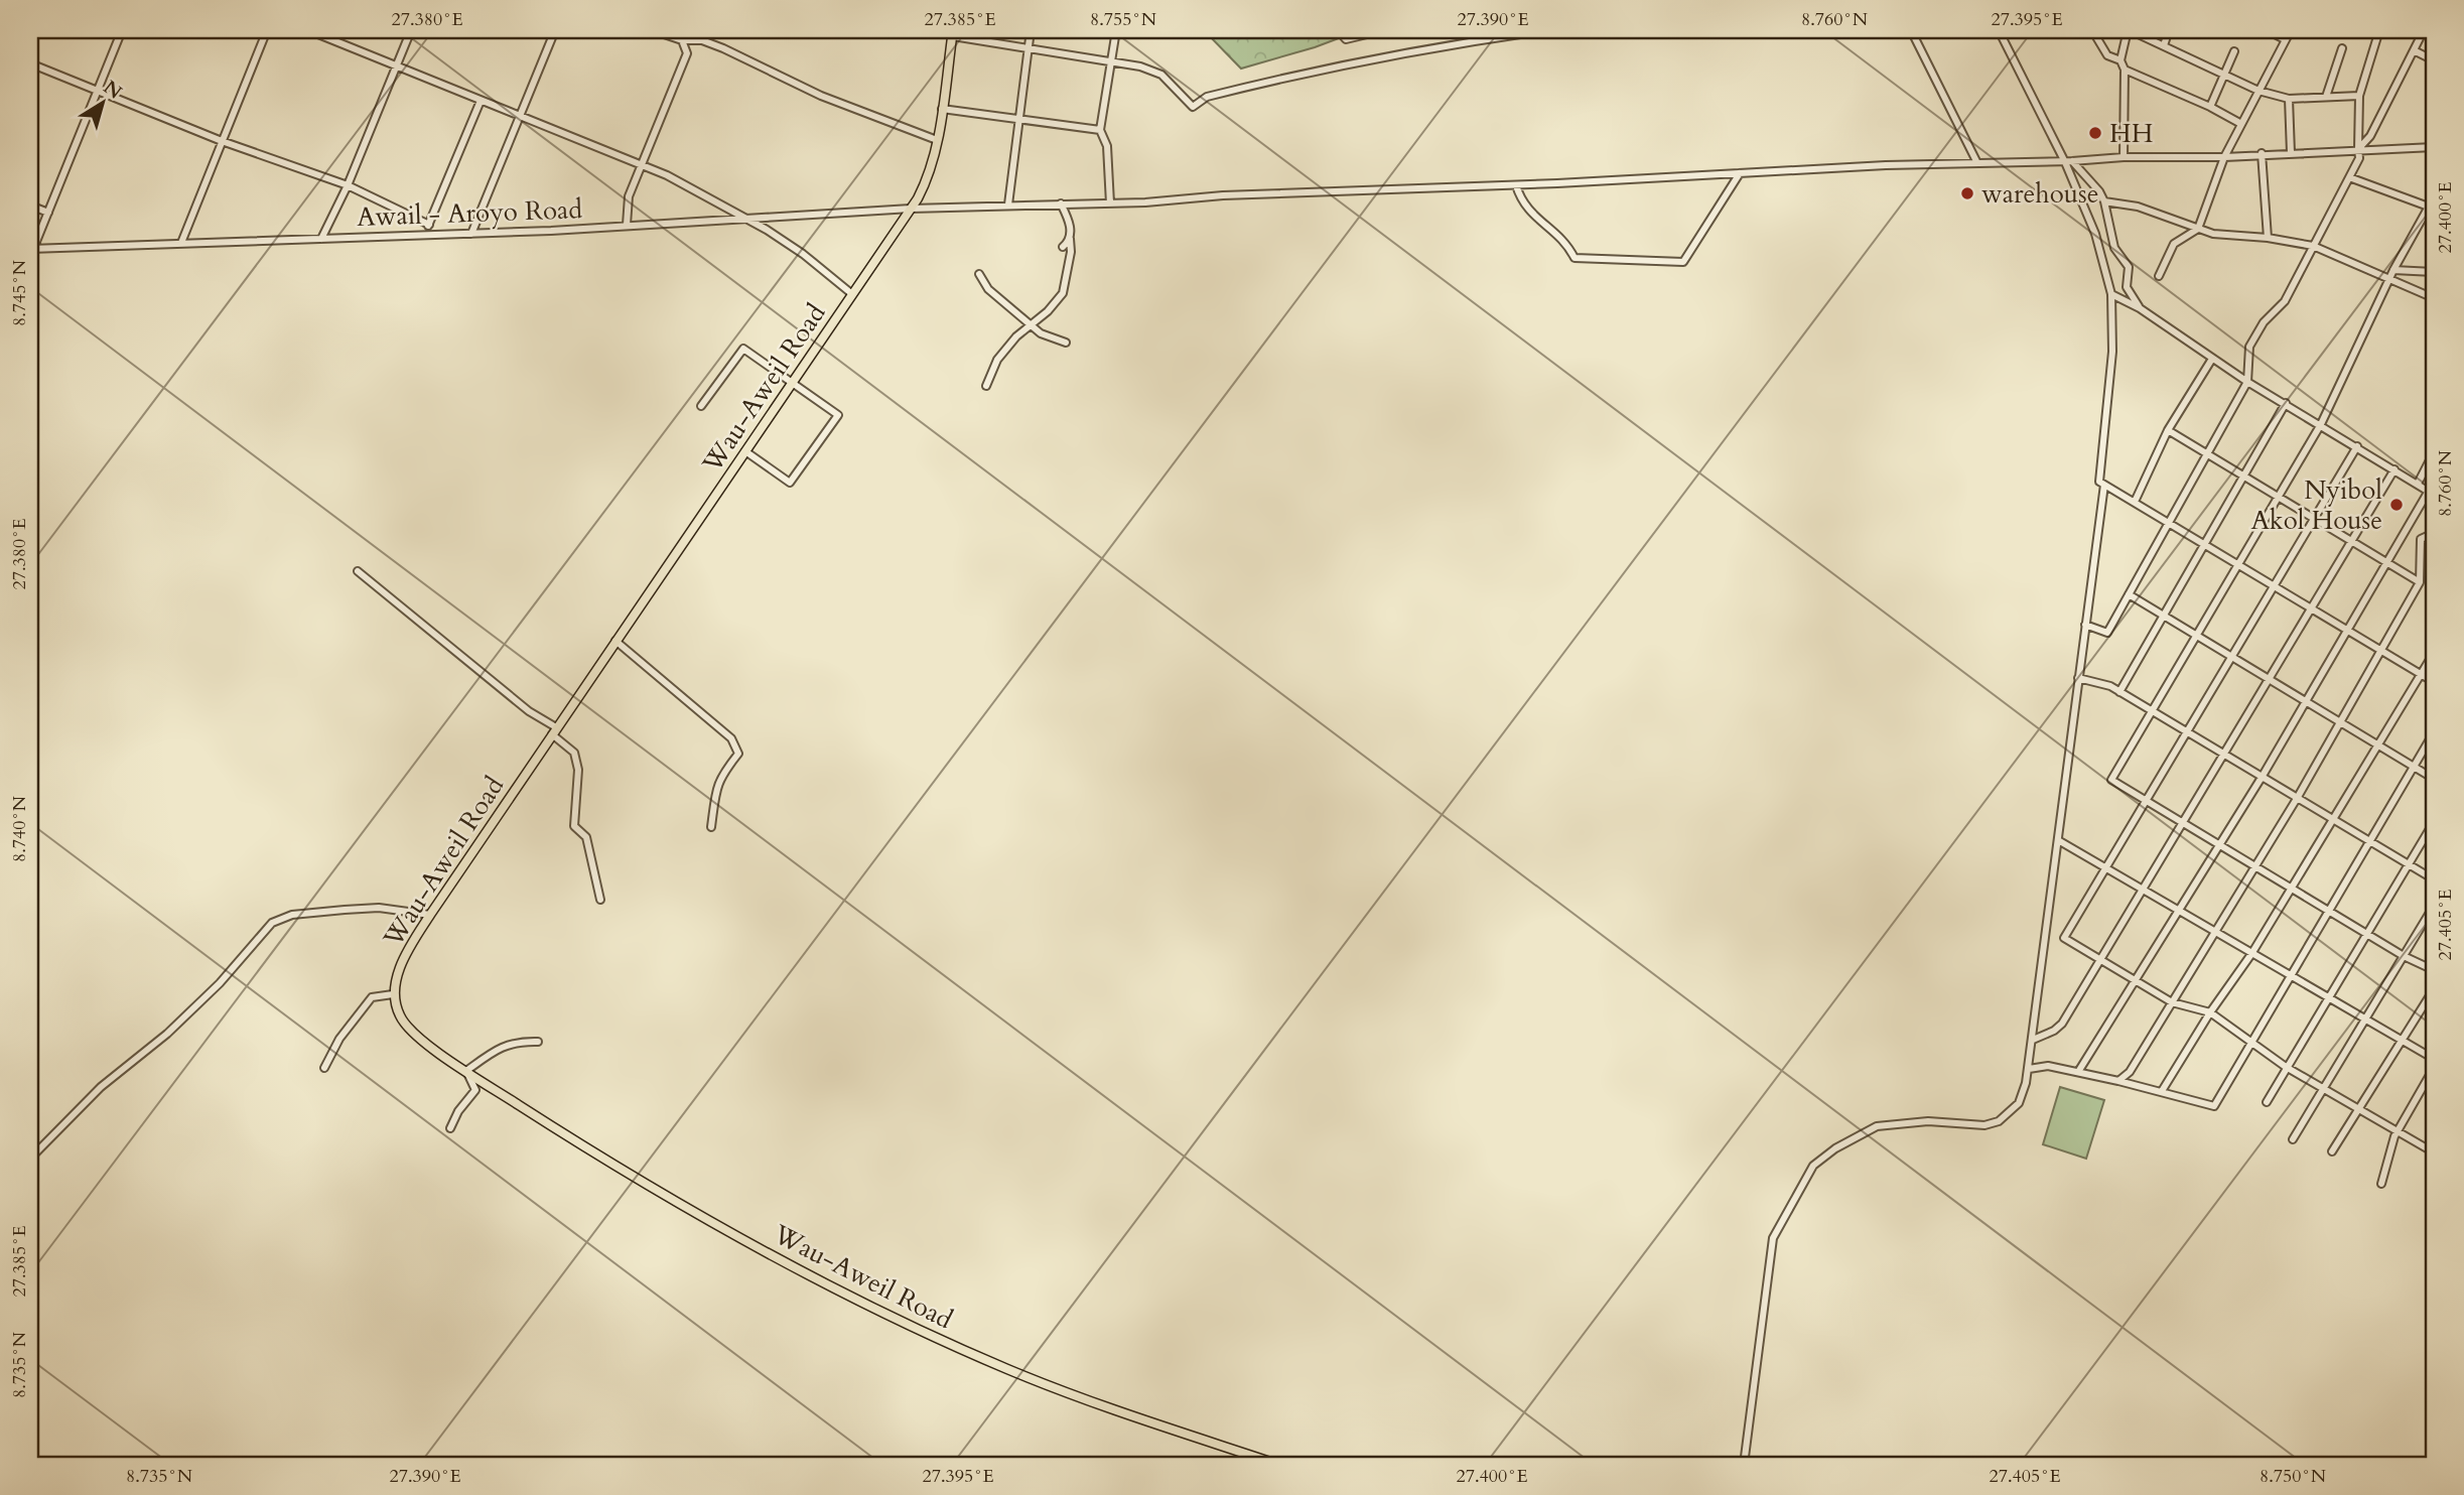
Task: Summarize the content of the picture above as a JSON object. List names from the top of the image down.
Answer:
{
  "streets": {
    "main road": ["Wau-Aweil Road"],
    "street": ["Awail - Aroyo Road"]
  },
  "crossings": [
    ["Awail - Aroyo Road", "Wau-Aweil Road"]
  ],
  "places": ["HH", "warehouse", "Nyibol Akol House"],
  "north": "top right",
  "coordinates": [
    "27.380°E",
    "27.385°E",
    "8.755°N",
    "27.390°E",
    "8.760°N",
    "27.395°E",
    "27.400°E",
    "8.745°N",
    "8.740°N",
    "27.405°E",
    "8.735°N",
    "8.750°N"
  ]
}
